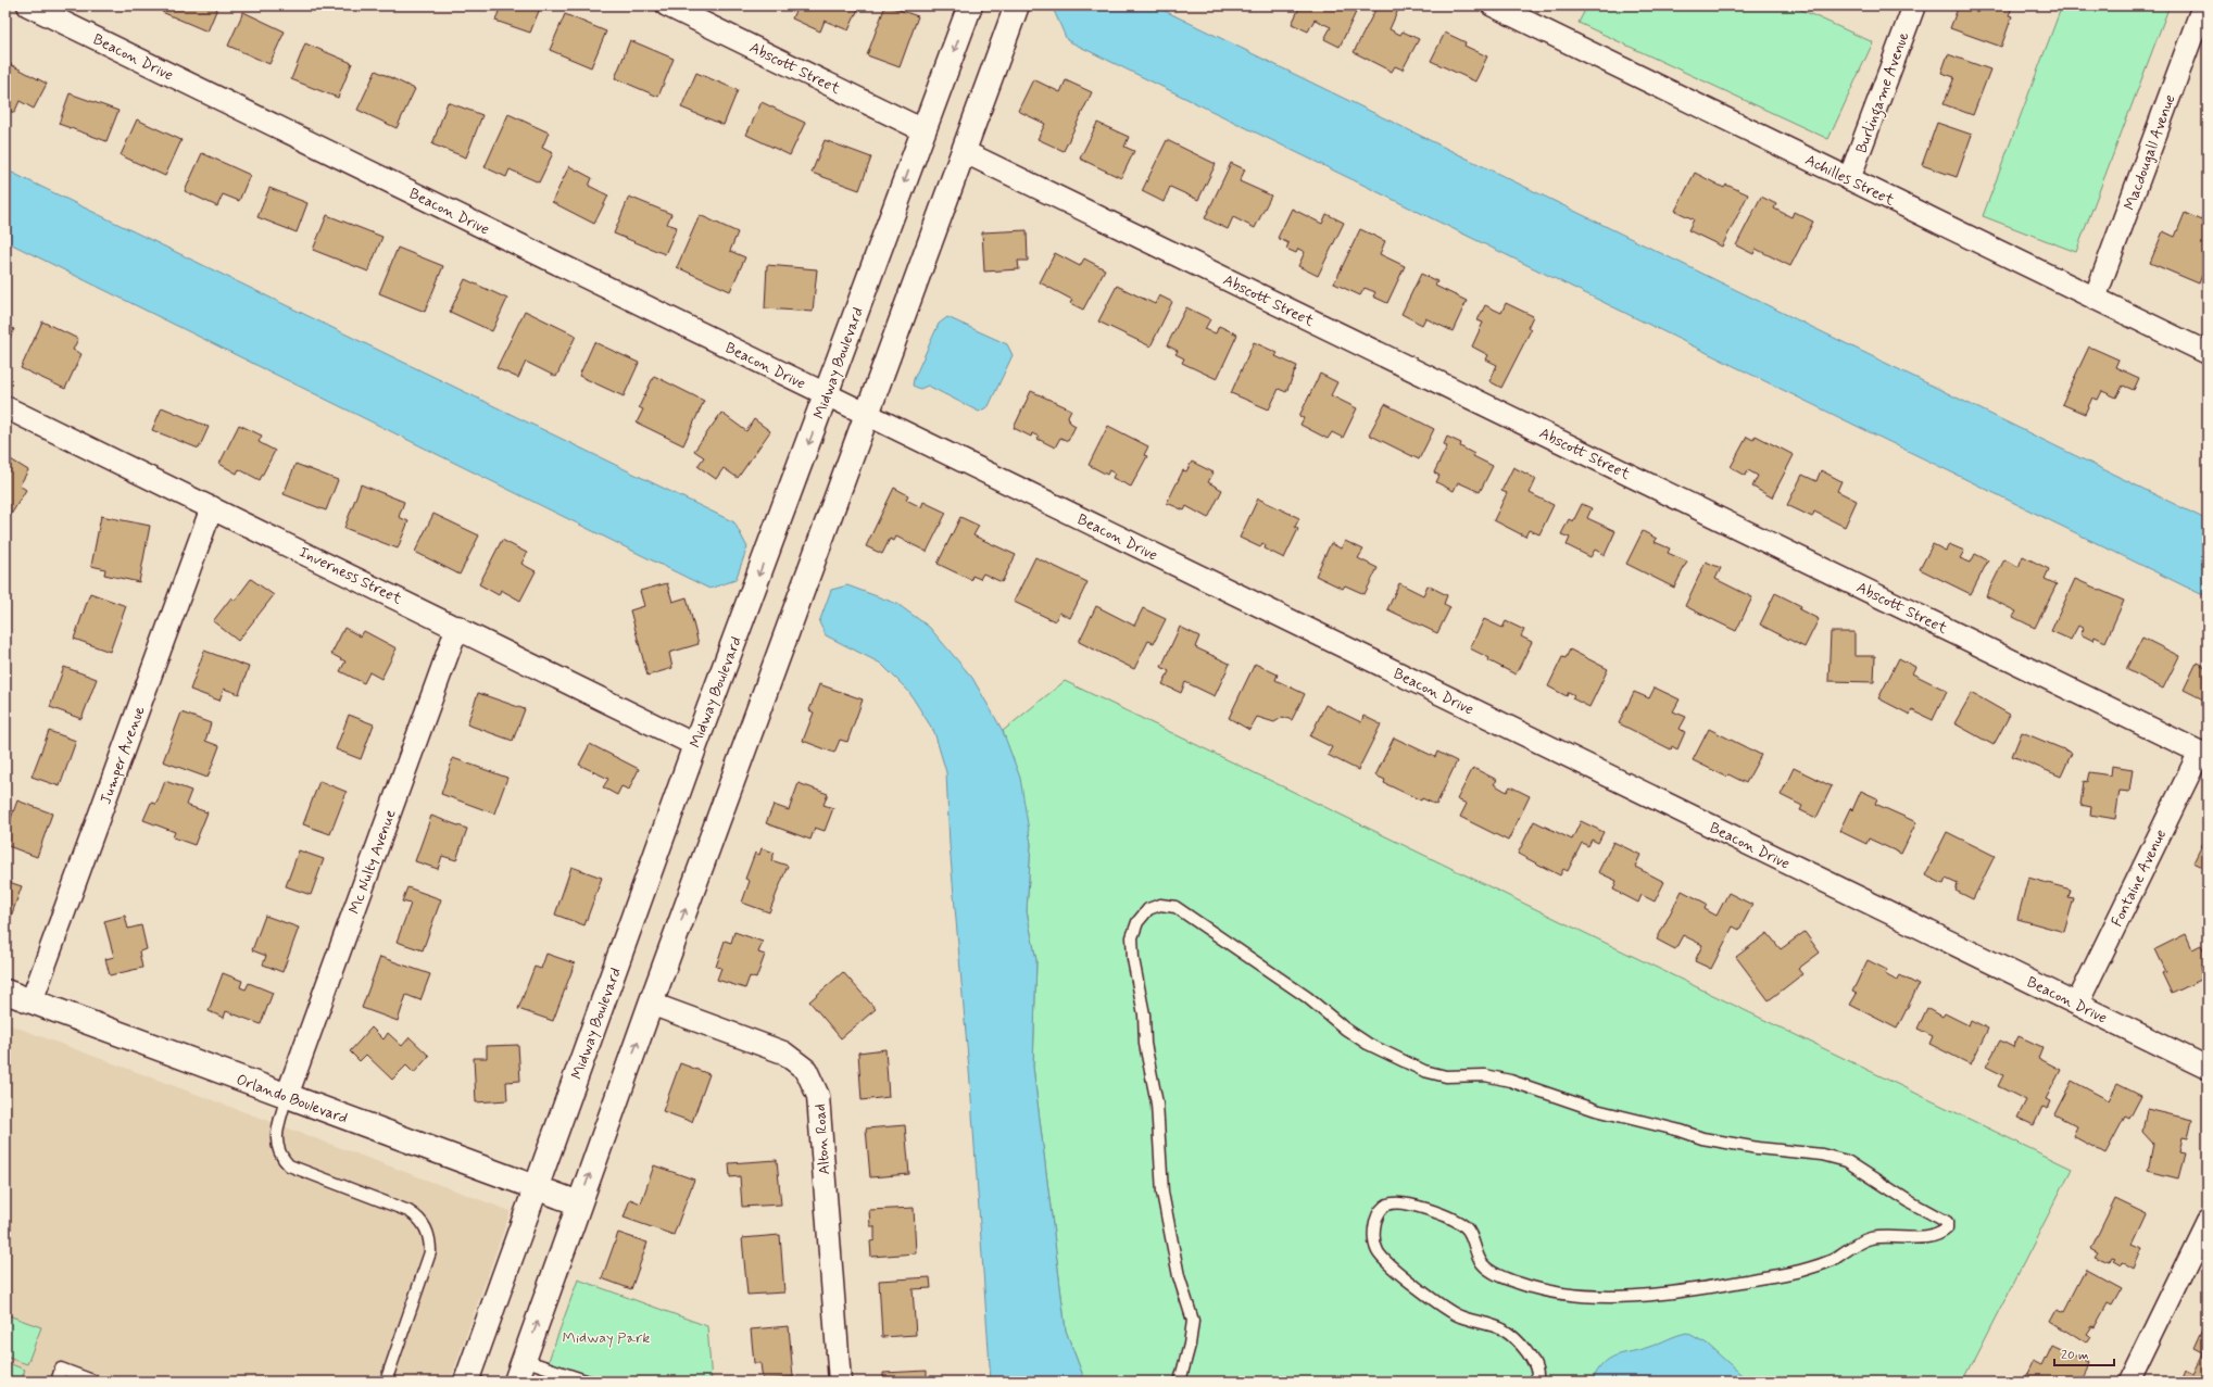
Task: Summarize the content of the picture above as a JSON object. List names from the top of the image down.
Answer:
{
  "streets": {
    "street": [
      "Beacon Drive",
      "Abscott Street",
      "Burlingame Avenue",
      "Macdougall Avenue",
      "Achilles Street",
      "Midway Boulevard",
      "Inverness Street",
      "Jumper Avenue",
      "Mc Nulty Avenue",
      "Fontaine Avenue",
      "Orlando Boulevard",
      "Alton Road"
    ]
  },
  "crossings": [
    ["Beacon Drive", "Midway Boulevard"],
    ["Beacon Drive", "Fontaine Avenue"],
    ["Abscott Street", "Midway Boulevard"],
    ["Abscott Street", "Fontaine Avenue"],
    ["Burlingame Avenue", "Achilles Street"],
    ["Macdougall Avenue", "Achilles Street"],
    ["Midway Boulevard", "Inverness Street"],
    ["Midway Boulevard", "Orlando Boulevard"],
    ["Inverness Street", "Jumper Avenue"],
    ["Inverness Street", "Mc Nulty Avenue"],
    ["Jumper Avenue", "Orlando Boulevard"],
    ["Mc Nulty Avenue", "Orlando Boulevard"]
  ],
  "parks": ["Midway Park"],
  "scale_bar": "20 m"
}
